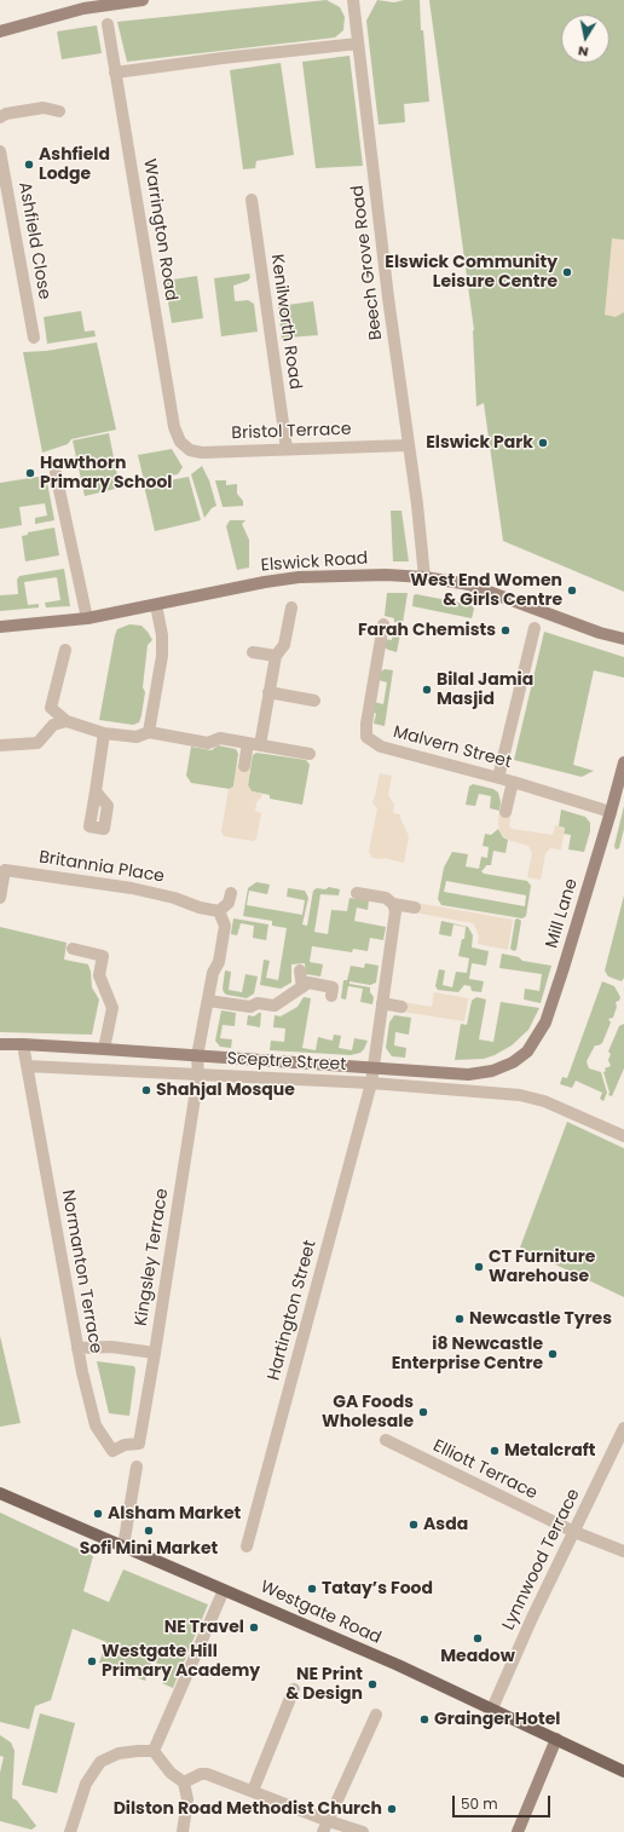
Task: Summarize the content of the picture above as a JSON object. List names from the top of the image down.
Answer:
{
  "streets": {
    "main road": ["Westgate Road"],
    "street": [
      "Warrington Road",
      "Ashfield Close",
      "Beech Grove Road",
      "Kenilworth Road",
      "Bristol Terrace",
      "Elswick Road",
      "Malvern Street",
      "Britannia Place",
      "Mill Lane",
      "Sceptre Street",
      "Kingsley Terrace",
      "Normanton Terrace",
      "Hartington Street",
      "Elliott Terrace",
      "Lynnwood Terrace"
    ]
  },
  "crossings": [
    ["Warrington Road", "Bristol Terrace"],
    ["Beech Grove Road", "Bristol Terrace"],
    ["Beech Grove Road", "Elswick Road"],
    ["Kenilworth Road", "Bristol Terrace"],
    ["Malvern Street", "Mill Lane"],
    ["Mill Lane", "Sceptre Street"],
    ["Sceptre Street", "Kingsley Terrace"],
    ["Sceptre Street", "Normanton Terrace"],
    ["Sceptre Street", "Hartington Street"],
    ["Kingsley Terrace", "Normanton Terrace"],
    ["Elliott Terrace", "Lynnwood Terrace"],
    ["Lynnwood Terrace", "Westgate Road"]
  ],
  "places": [
    "Ashfield Lodge",
    "Elswick Community Leisure Centre",
    "Elswick Park",
    "Hawthorn Primary School",
    "West End Women & Girls Centre",
    "Farah Chemists",
    "Bilal Jamia Masjid",
    "Shahjal Mosque",
    "CT Furniture Warehouse",
    "Newcastle Tyres",
    "i8 Newcastle Enterprise Centre",
    "GA Foods Wholesale",
    "Metalcraft",
    "Alsham Market",
    "Asda",
    "Sofi Mini Market",
    "Tatay’s Food",
    "NE Travel",
    "Meadow",
    "Westgate Hill Primary Academy",
    "NE Print & Design",
    "Grainger Hotel",
    "Dilston Road Methodist Church"
  ],
  "scale_bar": "50 m",
  "north": "bottom"
}
